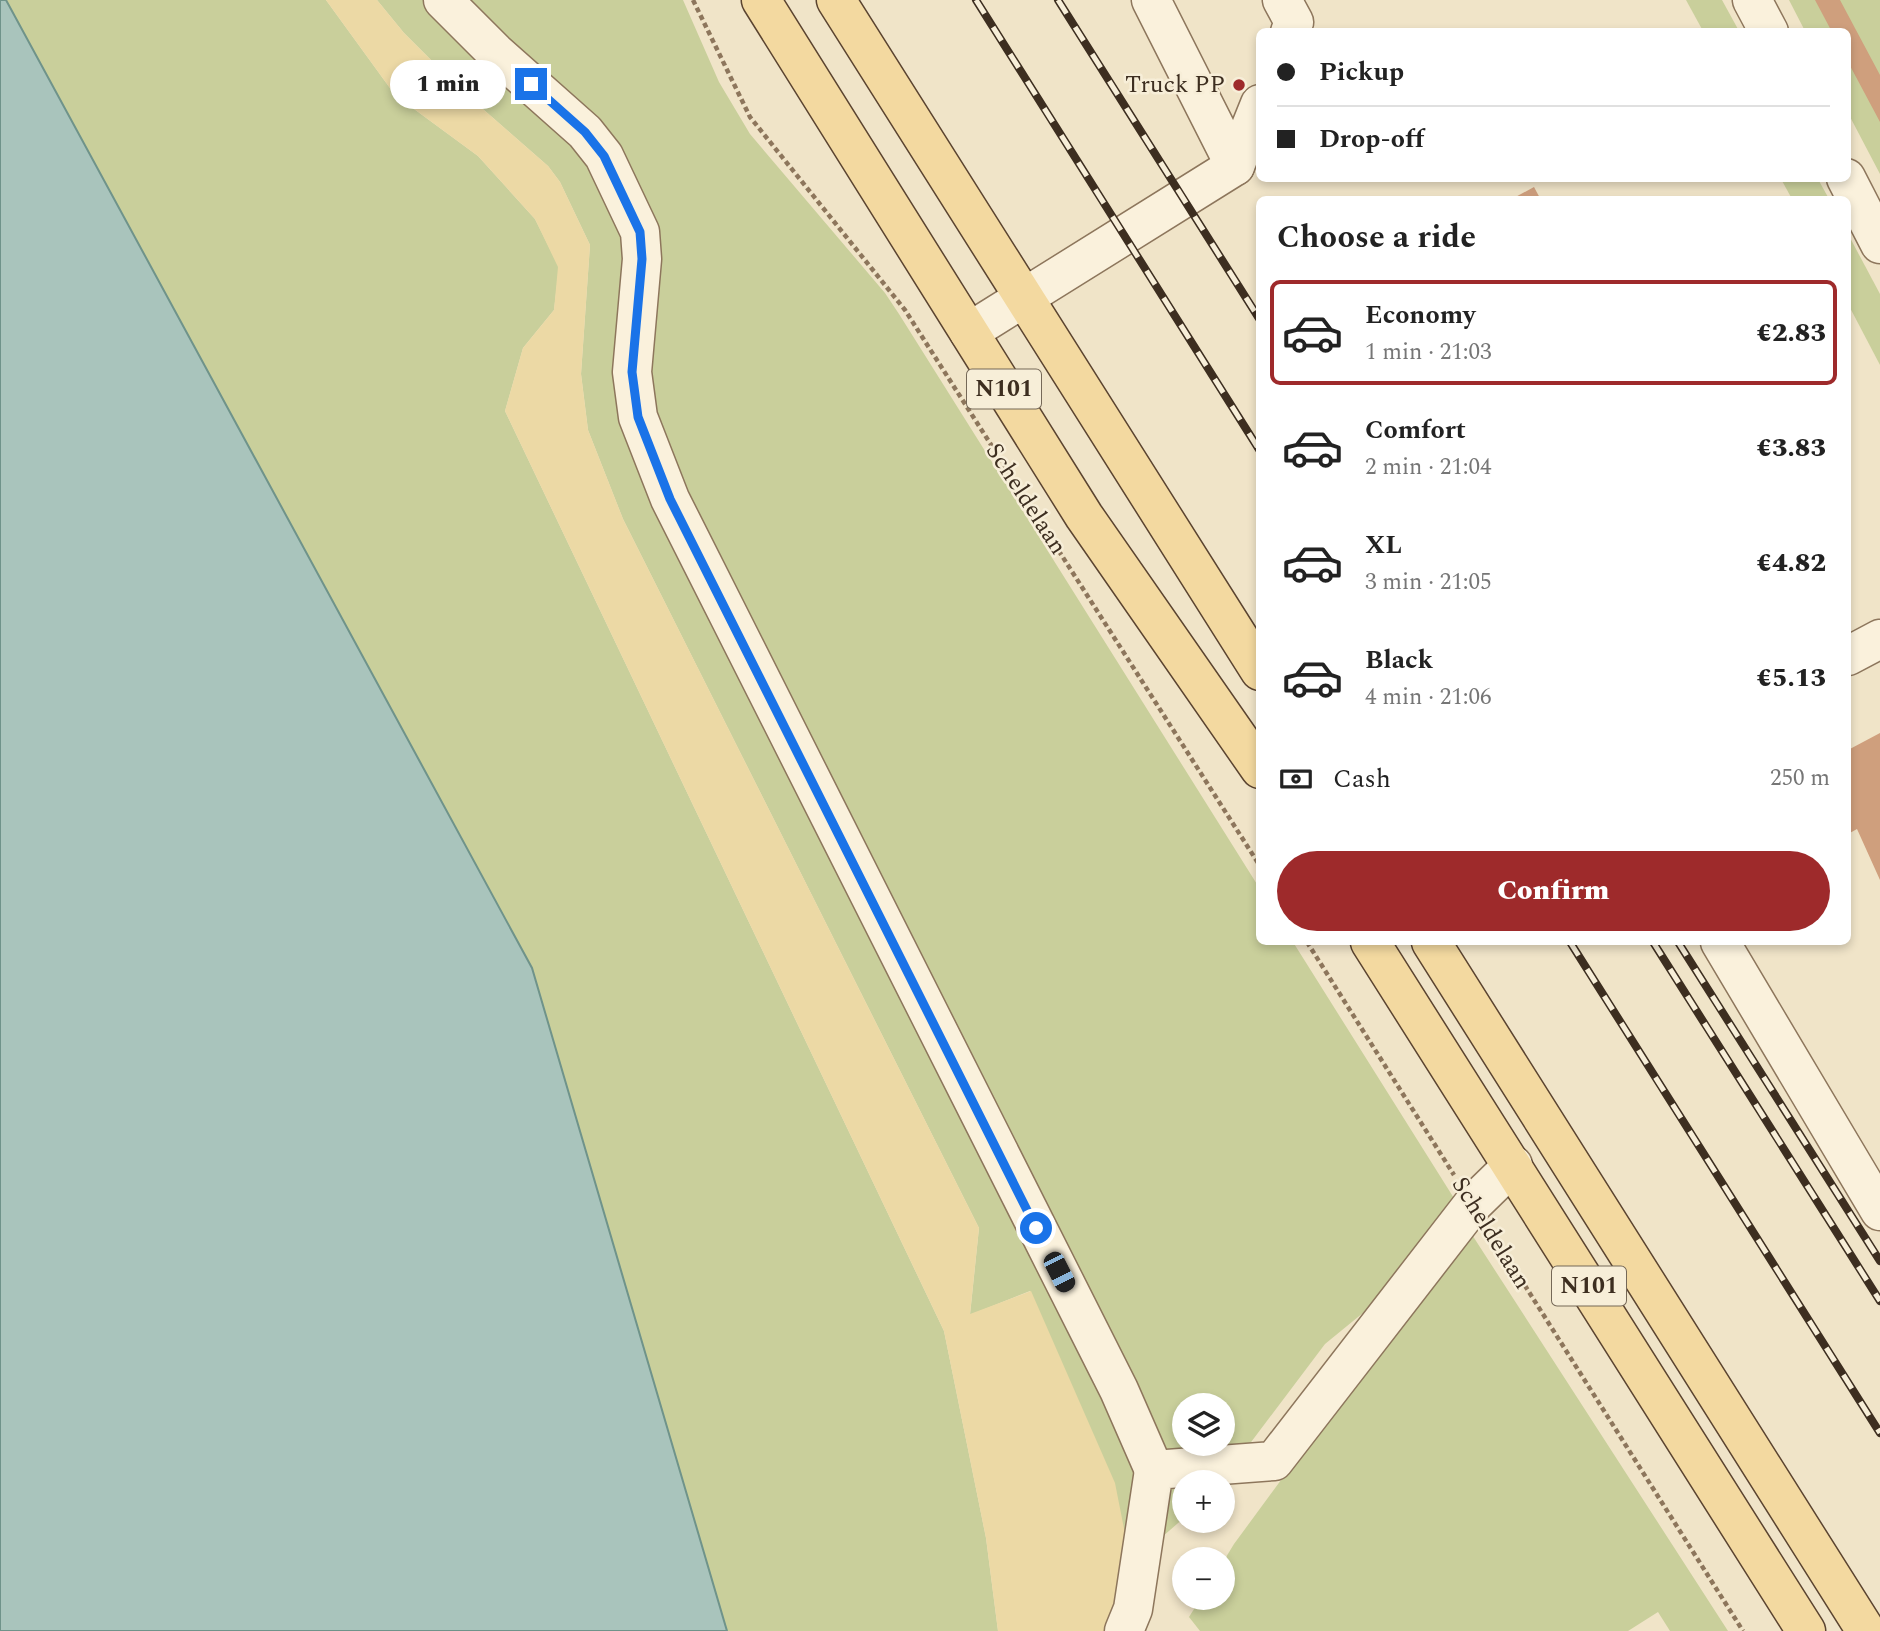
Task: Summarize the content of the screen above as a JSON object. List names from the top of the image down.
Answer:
{
  "streets": {
    "main road": ["N101", "Scheldelaan"]
  },
  "places": ["Truck PP"],
  "page": {
    "banner": ["Pickup", "Drop-off"],
    "bubble": "1 min",
    "heading": "Choose a ride",
    "list": [
      {
        "name": "Economy",
        "note": "1 min · 21:03",
        "value": "€2.83"
      },
      {
        "name": "Comfort",
        "note": "2 min · 21:04",
        "value": "€3.83"
      },
      {
        "name": "XL",
        "note": "3 min · 21:05",
        "value": "€4.82"
      },
      {
        "name": "Black",
        "note": "4 min · 21:06",
        "value": "€5.13"
      }
    ],
    "pay": ["Cash", "250 m"],
    "buttons": "Confirm",
    "map_buttons": ["+", "−"]
  }
}
